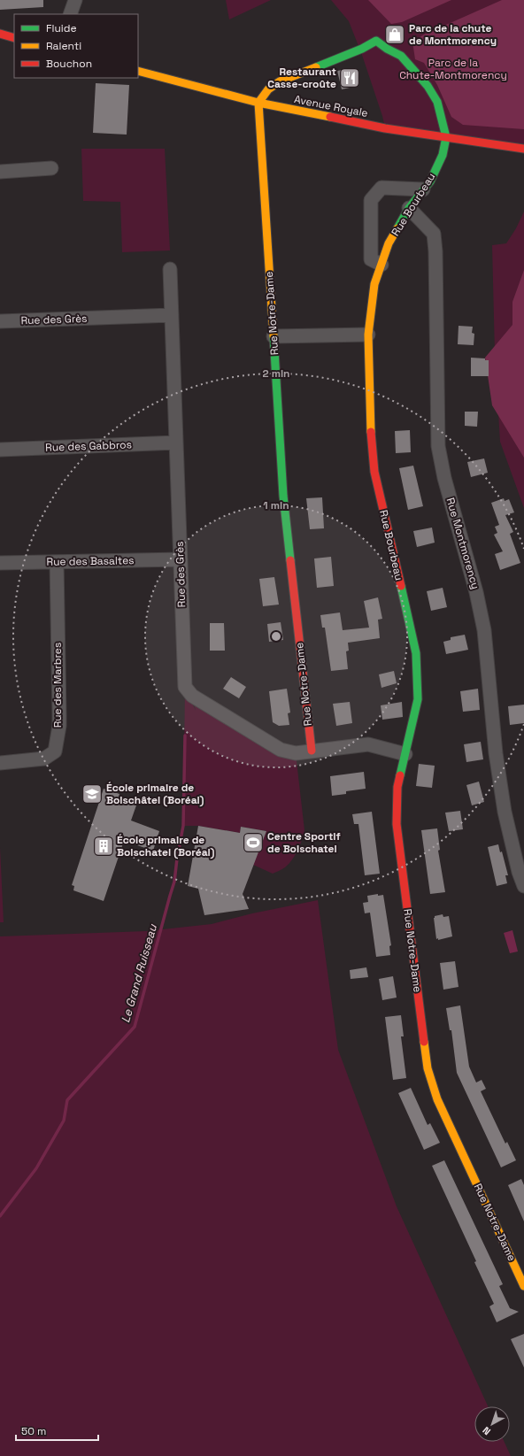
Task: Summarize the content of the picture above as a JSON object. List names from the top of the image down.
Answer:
{
  "streets": {
    "street": [
      "Avenue Royale",
      "Rue Bourbeau",
      "Rue Notre-Dame",
      "Rue des Grès",
      "Rue des Gabbros",
      "Rue Montmorency",
      "Rue des Basaltes",
      "Rue des Marbres"
    ]
  },
  "crossings": [
    ["Avenue Royale", "Rue Bourbeau"],
    ["Avenue Royale", "Rue Notre-Dame"],
    ["Rue Bourbeau", "Rue Notre-Dame"],
    ["Rue Bourbeau", "Rue Montmorency"],
    ["Rue Notre-Dame", "Rue des Grès"],
    ["Rue des Grès", "Rue des Gabbros"],
    ["Rue des Grès", "Rue des Basaltes"],
    ["Rue des Basaltes", "Rue des Marbres"]
  ],
  "water": ["Le Grand Ruisseau"],
  "parks": ["Parc de la Chute-Montmorency"],
  "places": {
    "shop": ["Parc de la chute de Montmorency"],
    "restaurant": ["Restaurant Casse-croûte"],
    "school or university": ["École primaire de Boischâtel (Boréal)"],
    "sports": ["Centre Sportif de Boischatel"],
    "building": ["École primaire de Boischatel (Boréal)"]
  },
  "legend": ["Fluide", "Ralenti", "Bouchon"],
  "scale_bar": "50 m",
  "north": "bottom left",
  "rings": ["2 min", "1 min"]
}
